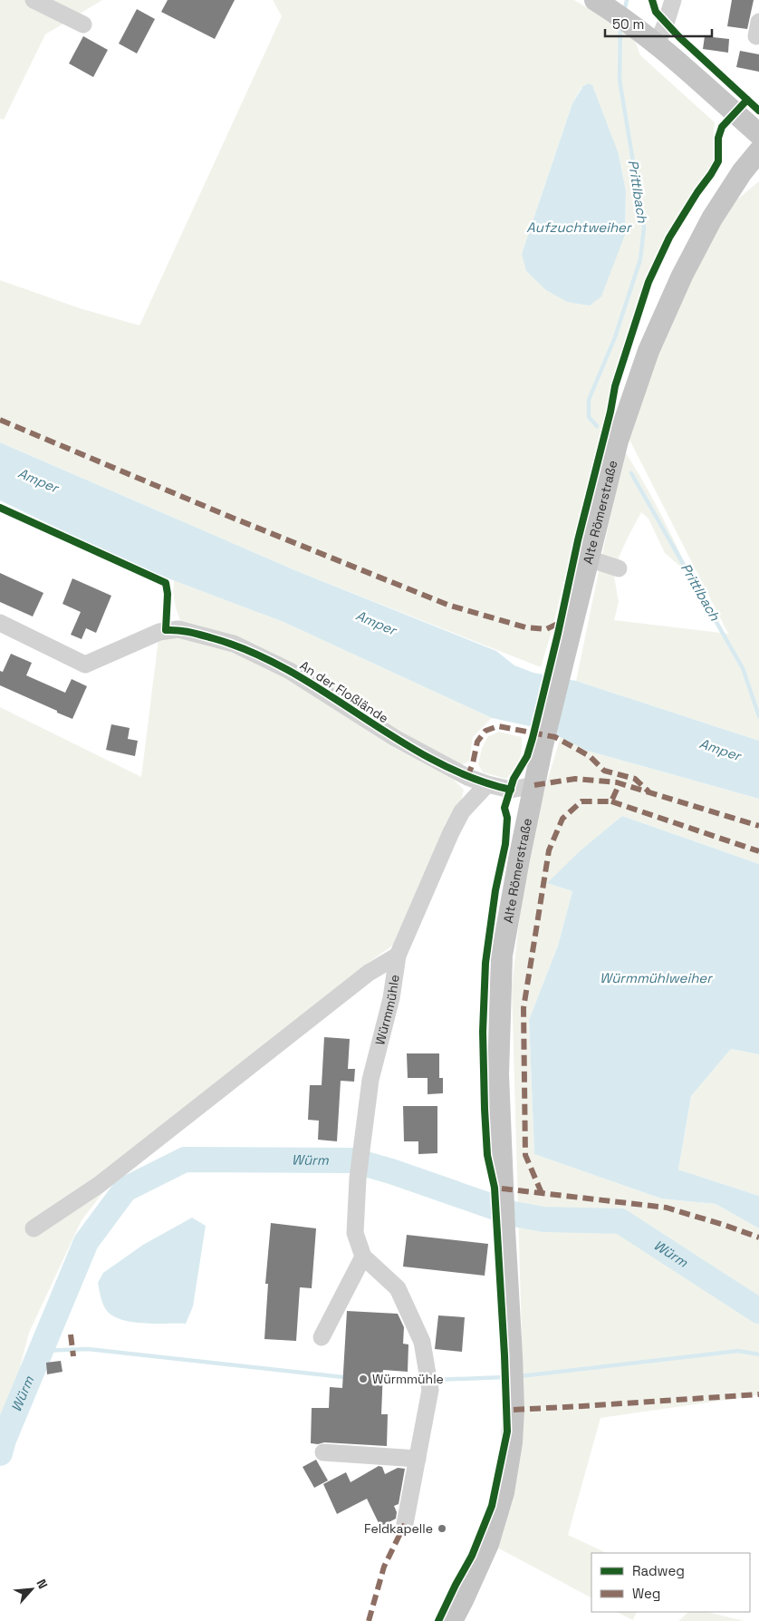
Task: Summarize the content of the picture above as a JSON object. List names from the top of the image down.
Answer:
{
  "streets": {
    "main road": ["Alte Römerstraße"],
    "street": ["An der Floßlände", "Würmmühle"]
  },
  "crossings": [
    ["Alte Römerstraße", "An der Floßlände"],
    ["An der Floßlände", "Würmmühle"]
  ],
  "water": [
    "Prittlbach",
    "Aufzuchtweiher",
    "Amper",
    "Würmmühlweiher",
    "Würm"
  ],
  "places": ["Würmmühle", "Feldkapelle"],
  "legend": ["Radweg", "Weg"],
  "scale_bar": "50 m",
  "north": "top right"
}
